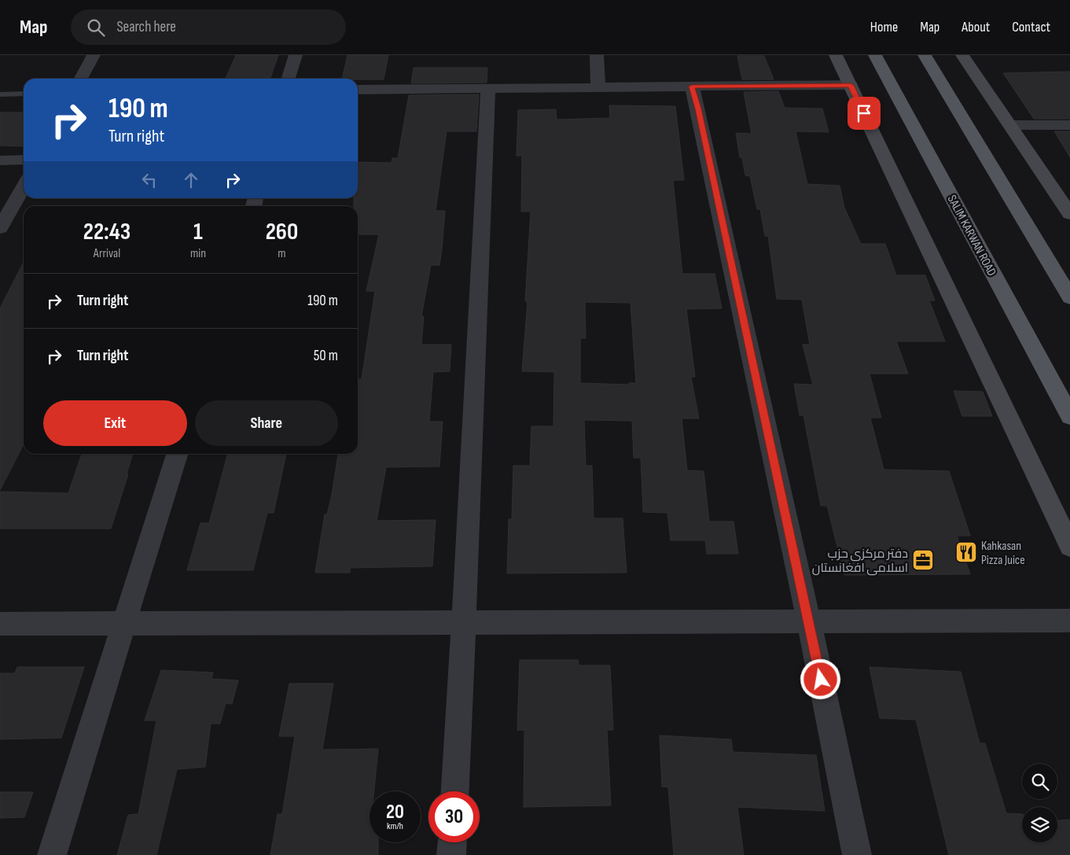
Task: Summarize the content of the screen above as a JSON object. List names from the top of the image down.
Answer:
{
  "streets": {
    "main road": ["SALIM KARWAN ROAD"]
  },
  "places": {
    "restaurant": ["Kahkasan Pizza Juice"],
    "office": ["دفتر مرکزی حزب اسلامی افغانستان"]
  },
  "page": {
    "header": "Map",
    "search": "Search here",
    "nav": [
      "Home",
      "Map",
      "About",
      "Contact"
    ],
    "turn": ["190 m", "Turn right"],
    "eta": [
      "22:43",
      "Arrival",
      "1",
      "min",
      "260",
      "m"
    ],
    "list": [
      {
        "name": "Turn right",
        "value": "190 m"
      },
      {
        "name": "Turn right",
        "value": "50 m"
      }
    ],
    "buttons": ["Exit", "Share"],
    "speed": "20 km/h",
    "limit": "30"
  }
}
